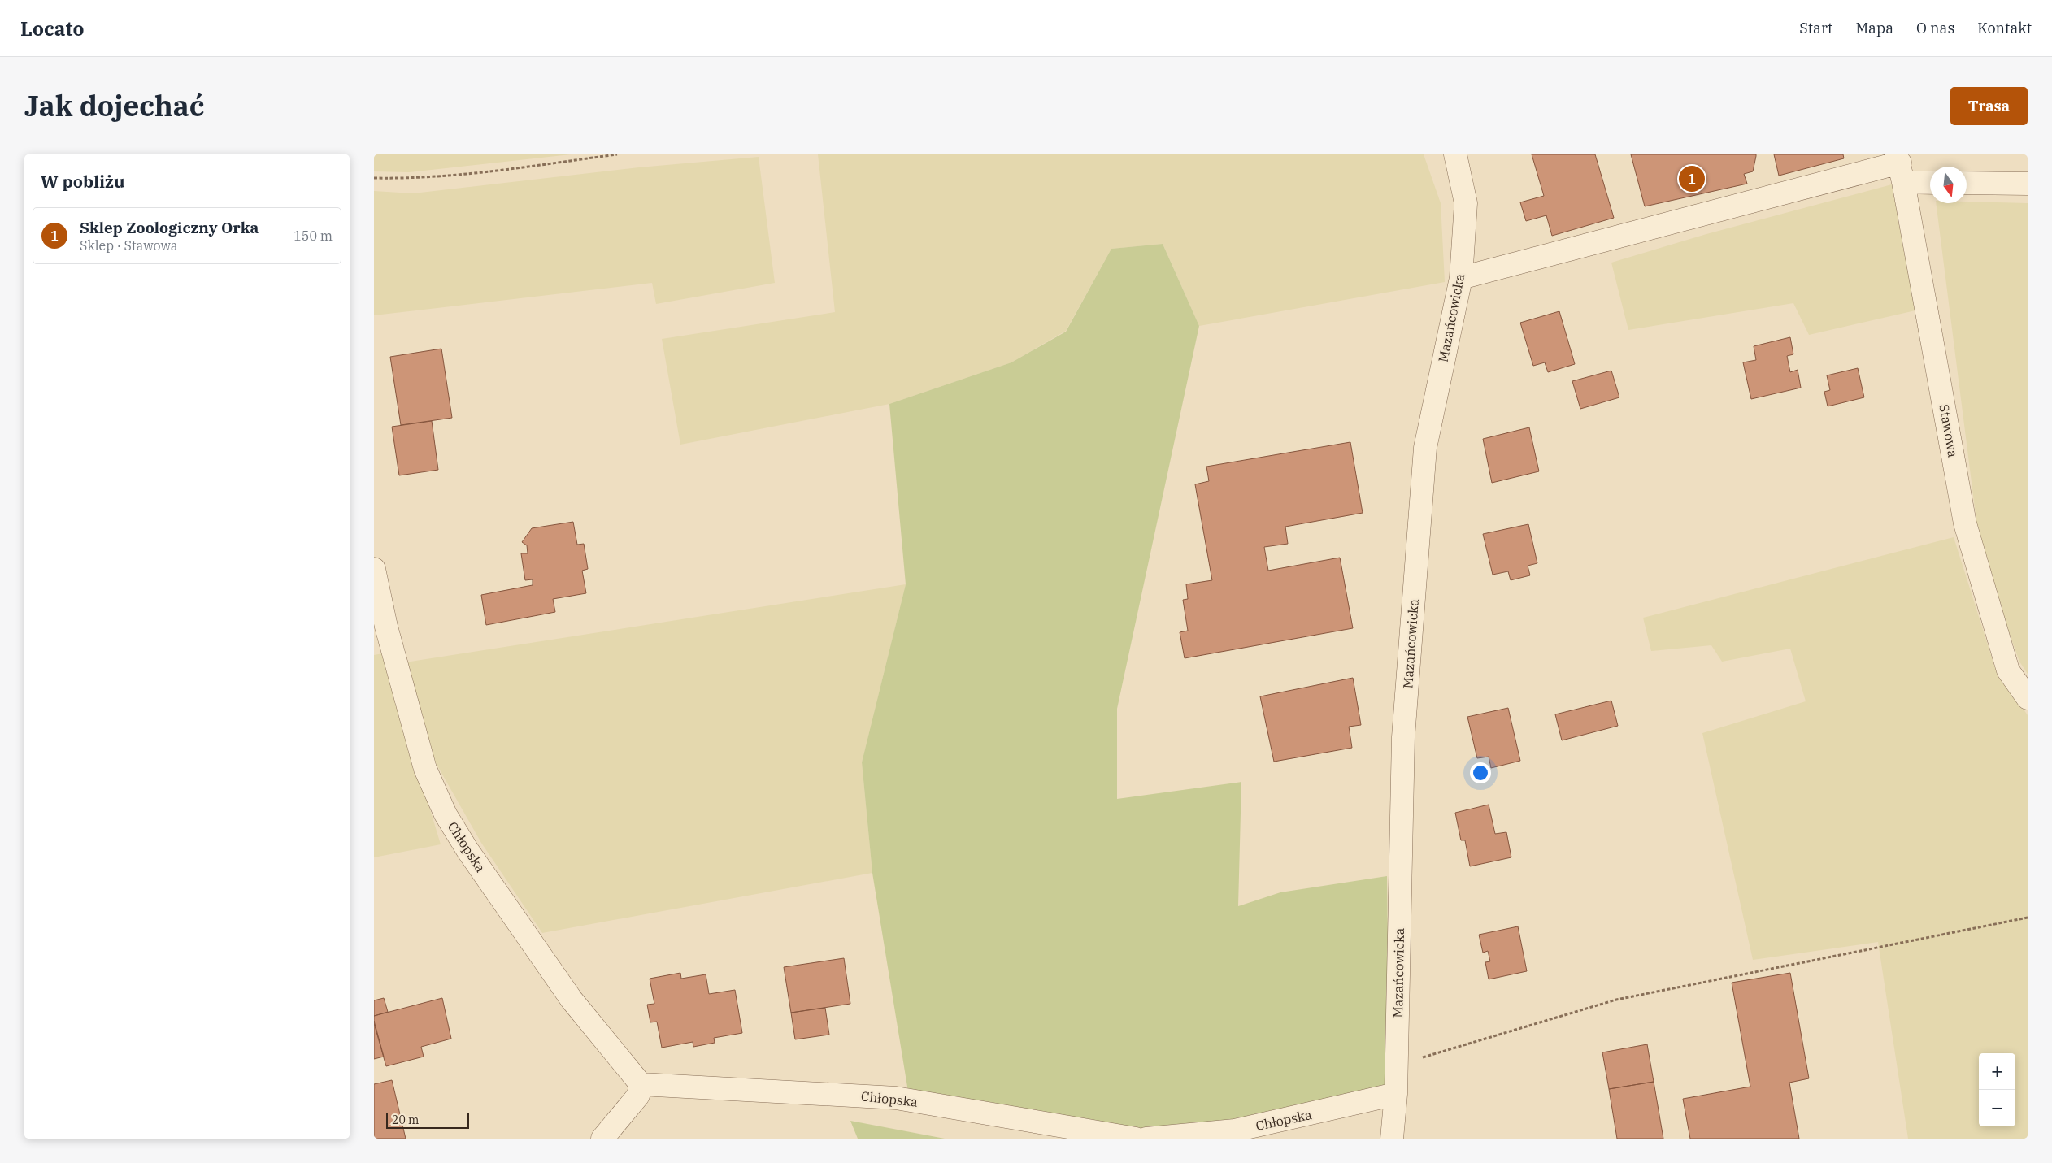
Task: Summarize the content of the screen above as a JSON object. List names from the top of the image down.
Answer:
{
  "streets": {
    "street": ["Mazańcowicka", "Stawowa", "Chłopska"]
  },
  "crossings": [
    ["Mazańcowicka", "Chłopska"]
  ],
  "scale_bar": "20 m",
  "north": "bottom",
  "page": {
    "header": "Locato",
    "nav": [
      "Start",
      "Mapa",
      "O nas",
      "Kontakt"
    ],
    "title": "Jak dojechać",
    "buttons": "Trasa",
    "heading": "W pobliżu",
    "pins": "1",
    "list": [
      {
        "mark": "1",
        "name": "Sklep Zoologiczny Orka",
        "note": "Sklep · Stawowa",
        "value": "150 m"
      }
    ],
    "map_buttons": ["+", "−"],
    "scale": "20 m"
  }
}
